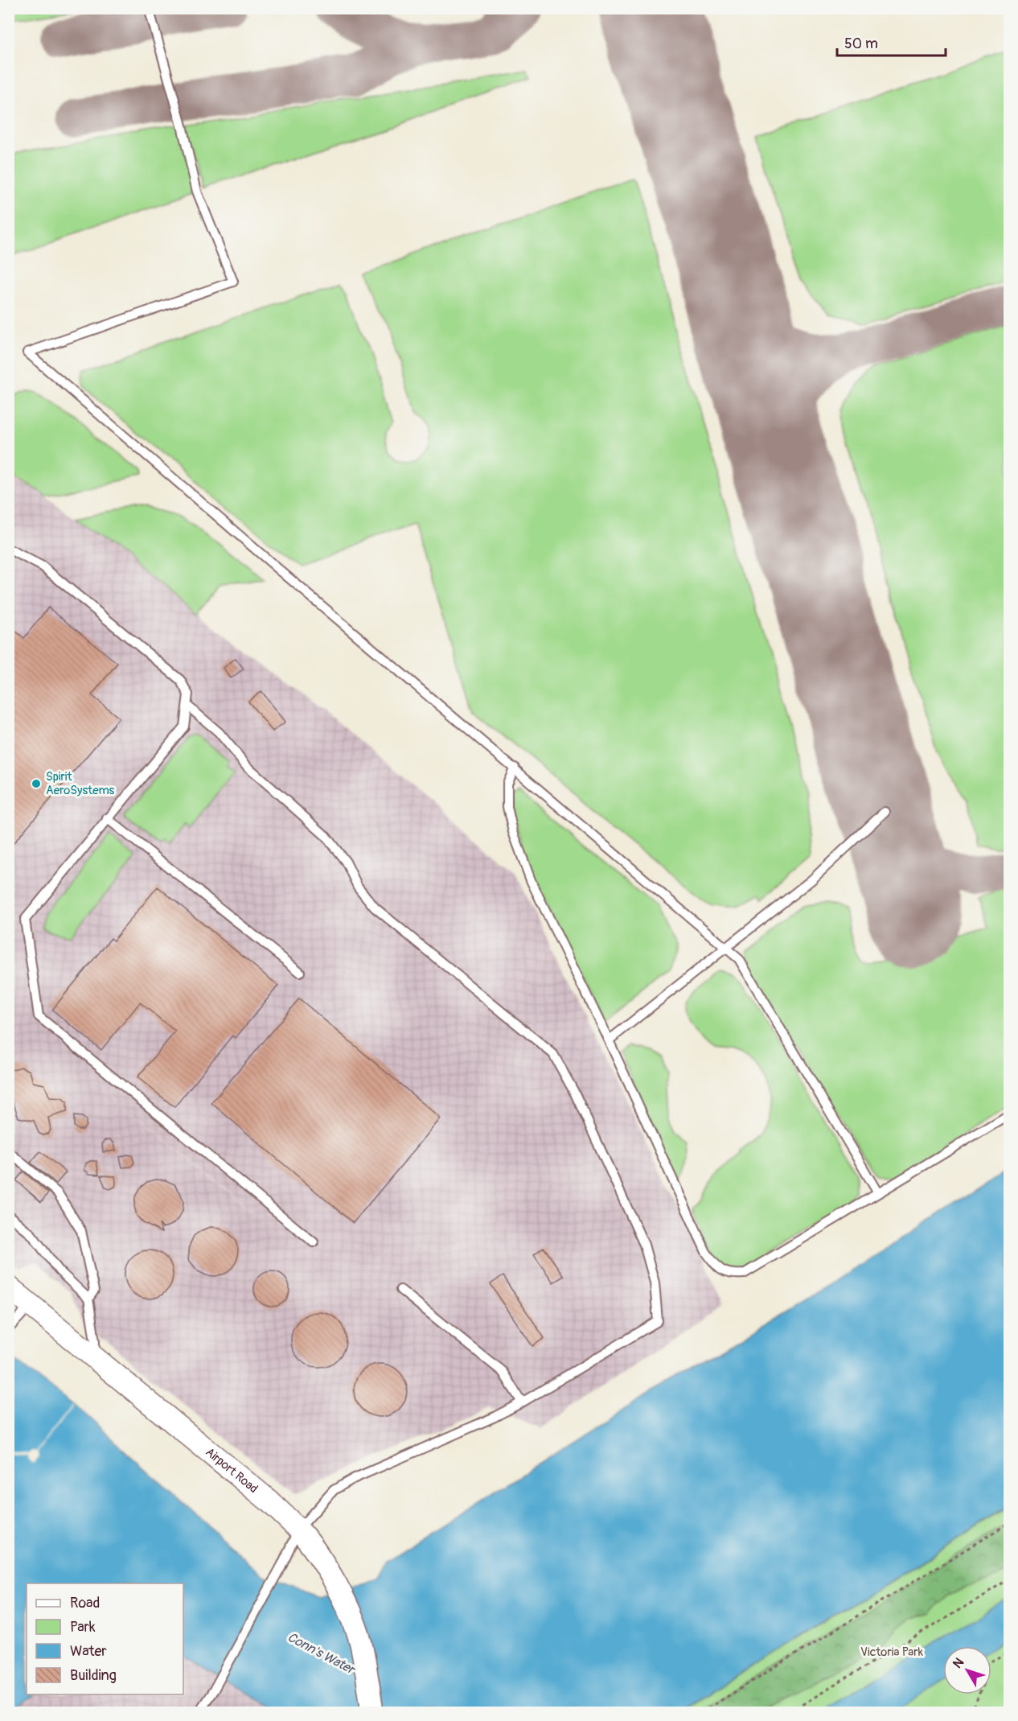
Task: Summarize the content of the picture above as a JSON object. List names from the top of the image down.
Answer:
{
  "streets": {
    "street": ["Airport Road"]
  },
  "water": ["Conn's Water"],
  "parks": ["Victoria Park"],
  "places": ["Spirit AeroSystems"],
  "legend": [
    "Road",
    "Park",
    "Water",
    "Building"
  ],
  "scale_bar": "50 m",
  "north": "top left"
}
